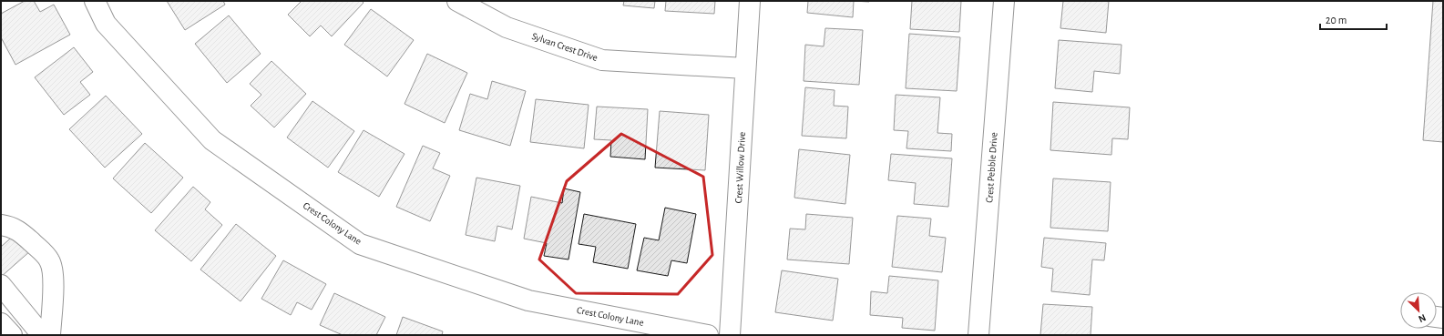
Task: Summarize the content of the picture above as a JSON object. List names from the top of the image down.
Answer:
{
  "streets": {
    "street": [
      "Sylvan Crest Drive",
      "Crest Willow Drive",
      "Crest Pebble Drive",
      "Crest Colony Lane"
    ]
  },
  "crossings": [
    ["Sylvan Crest Drive", "Crest Willow Drive"]
  ],
  "scale_bar": "20 m",
  "north": "bottom right"
}
